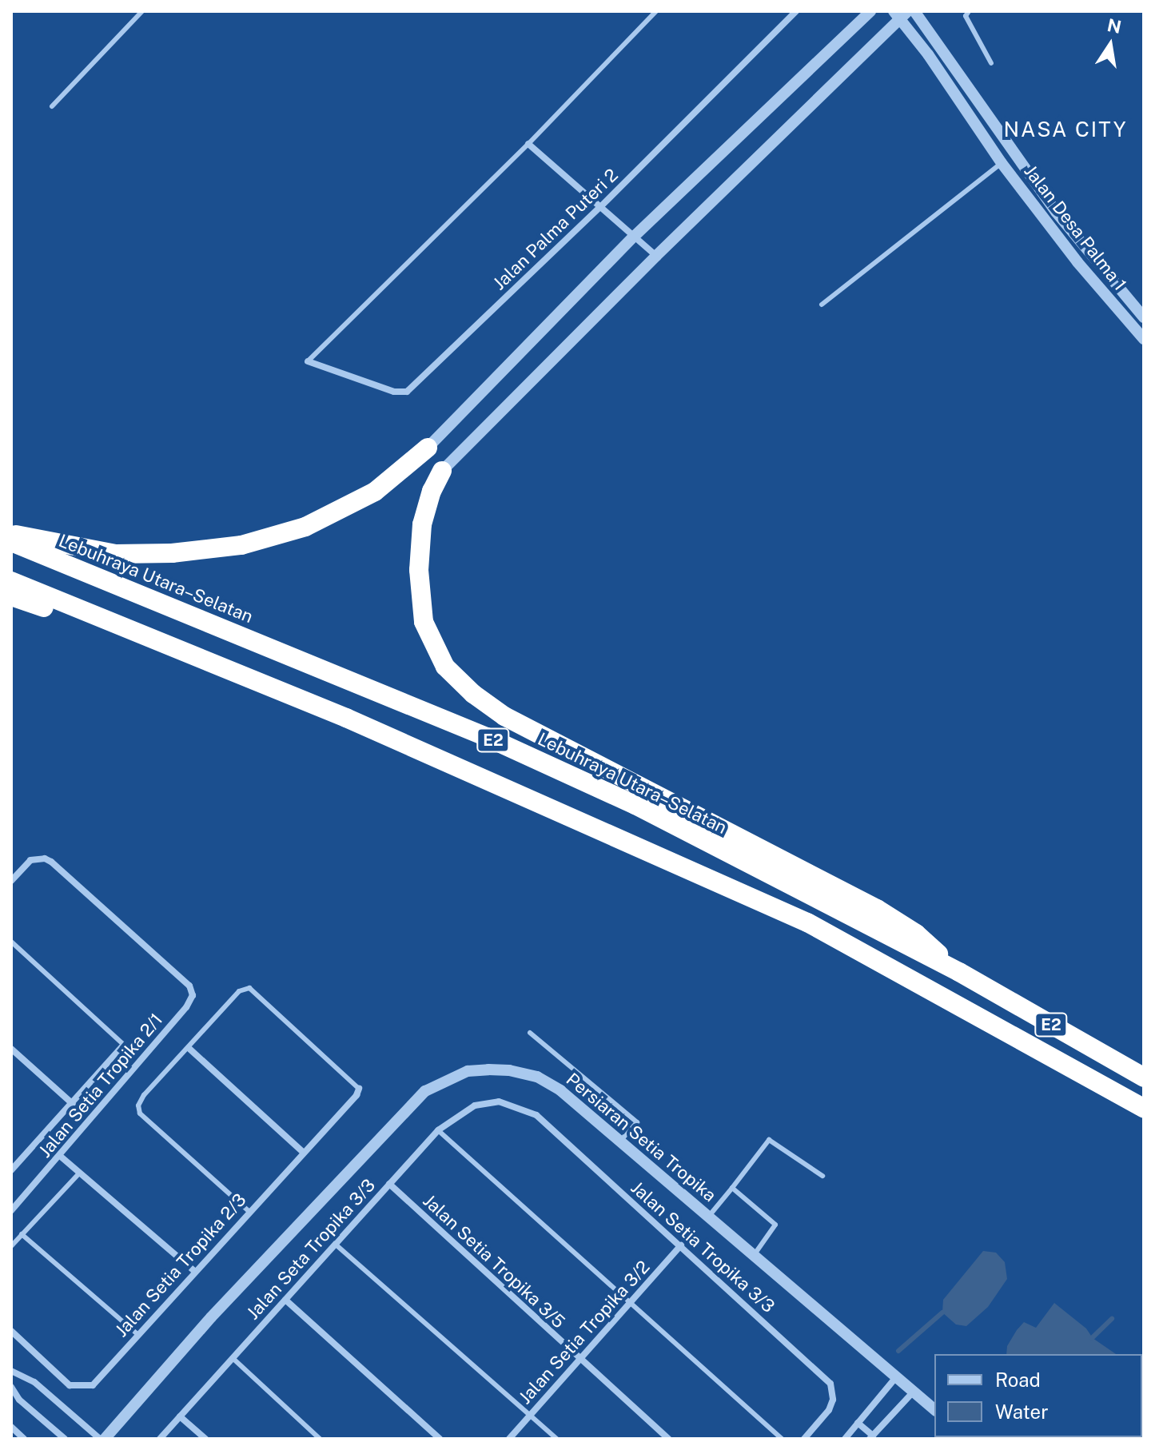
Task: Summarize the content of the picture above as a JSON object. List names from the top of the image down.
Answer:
{
  "streets": {
    "highway": ["Lebuhraya Utara–Selatan", "E2"],
    "street": [
      "Jalan Desa Palma 1",
      "Jalan Palma Puteri 2",
      "Jalan Setia Tropika 2/1",
      "Persiaran Setia Tropika",
      "Jalan Setia Tropika 3/3",
      "Jalan Seta Tropika 3/3",
      "Jalan Setia Tropika 3/5",
      "Jalan Setia Tropika 2/3",
      "Jalan Setia Tropika 3/2"
    ]
  },
  "crossings": [
    ["Jalan Setia Tropika 3/3", "Jalan Seta Tropika 3/3"],
    ["Jalan Setia Tropika 3/3", "Jalan Setia Tropika 3/2"],
    ["Jalan Seta Tropika 3/3", "Jalan Setia Tropika 3/5"],
    ["Jalan Setia Tropika 3/5", "Jalan Setia Tropika 3/2"]
  ],
  "districts": ["NASA CITY"],
  "legend": ["Road", "Water"],
  "north": "top"
}
